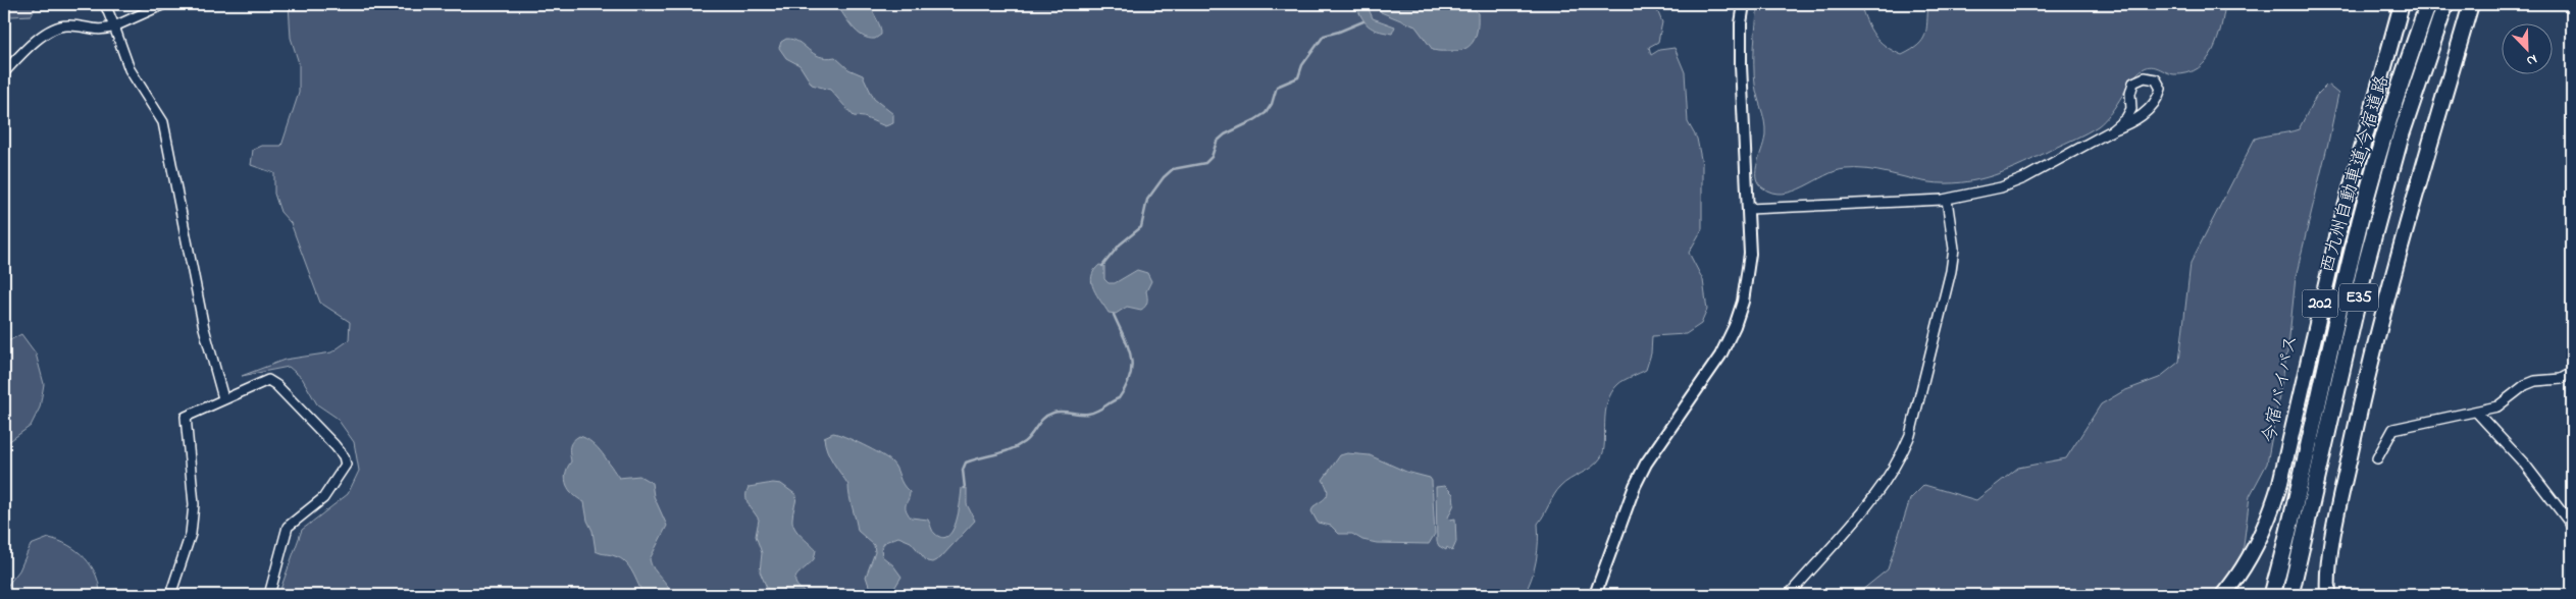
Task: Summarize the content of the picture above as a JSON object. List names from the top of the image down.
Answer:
{
  "streets": {
    "highway": [
      "西九州自動車道;今宿道路",
      "E35",
      "202",
      "今宿バイパス"
    ]
  },
  "north": "bottom right"
}
